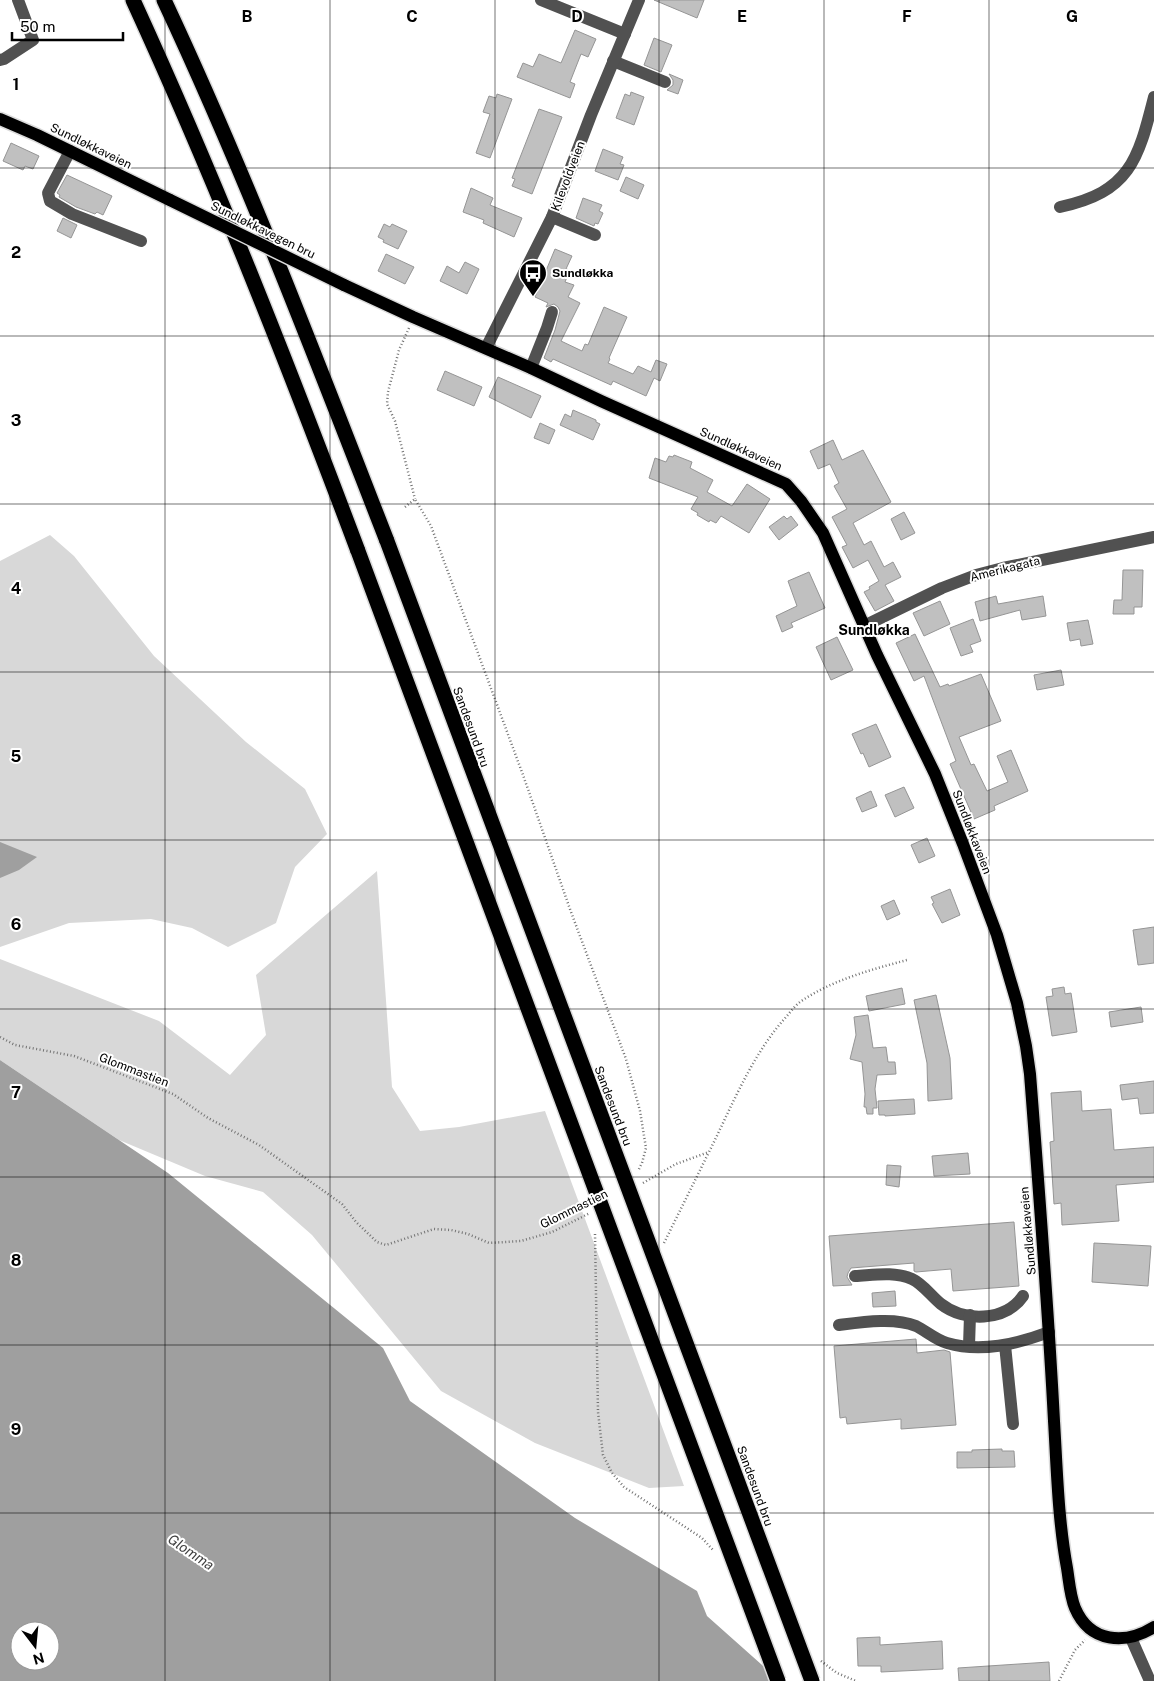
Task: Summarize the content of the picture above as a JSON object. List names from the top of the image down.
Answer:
{
  "streets": {
    "highway": ["Sandesund bru"],
    "main road": ["Sundløkkaveien", "Sundløkkavegen bru"],
    "street": ["Kilevoldveien", "Amerikagata"],
    "path": ["Glommastien"]
  },
  "crossings": [
    ["Sundløkkaveien", "Kilevoldveien"],
    ["Sundløkkaveien", "Sundløkkavegen bru"],
    ["Sundløkkaveien", "Amerikagata"]
  ],
  "districts": ["Sundløkka"],
  "water": ["Glomma"],
  "places": {
    "bus stop": ["Sundløkka"]
  },
  "scale_bar": "50 m",
  "north": "bottom",
  "grid": {
    "columns": [
      "B",
      "C",
      "D",
      "E",
      "F",
      "G"
    ],
    "rows": [
      "1",
      "2",
      "3",
      "4",
      "5",
      "6",
      "7",
      "8",
      "9"
    ]
  }
}
